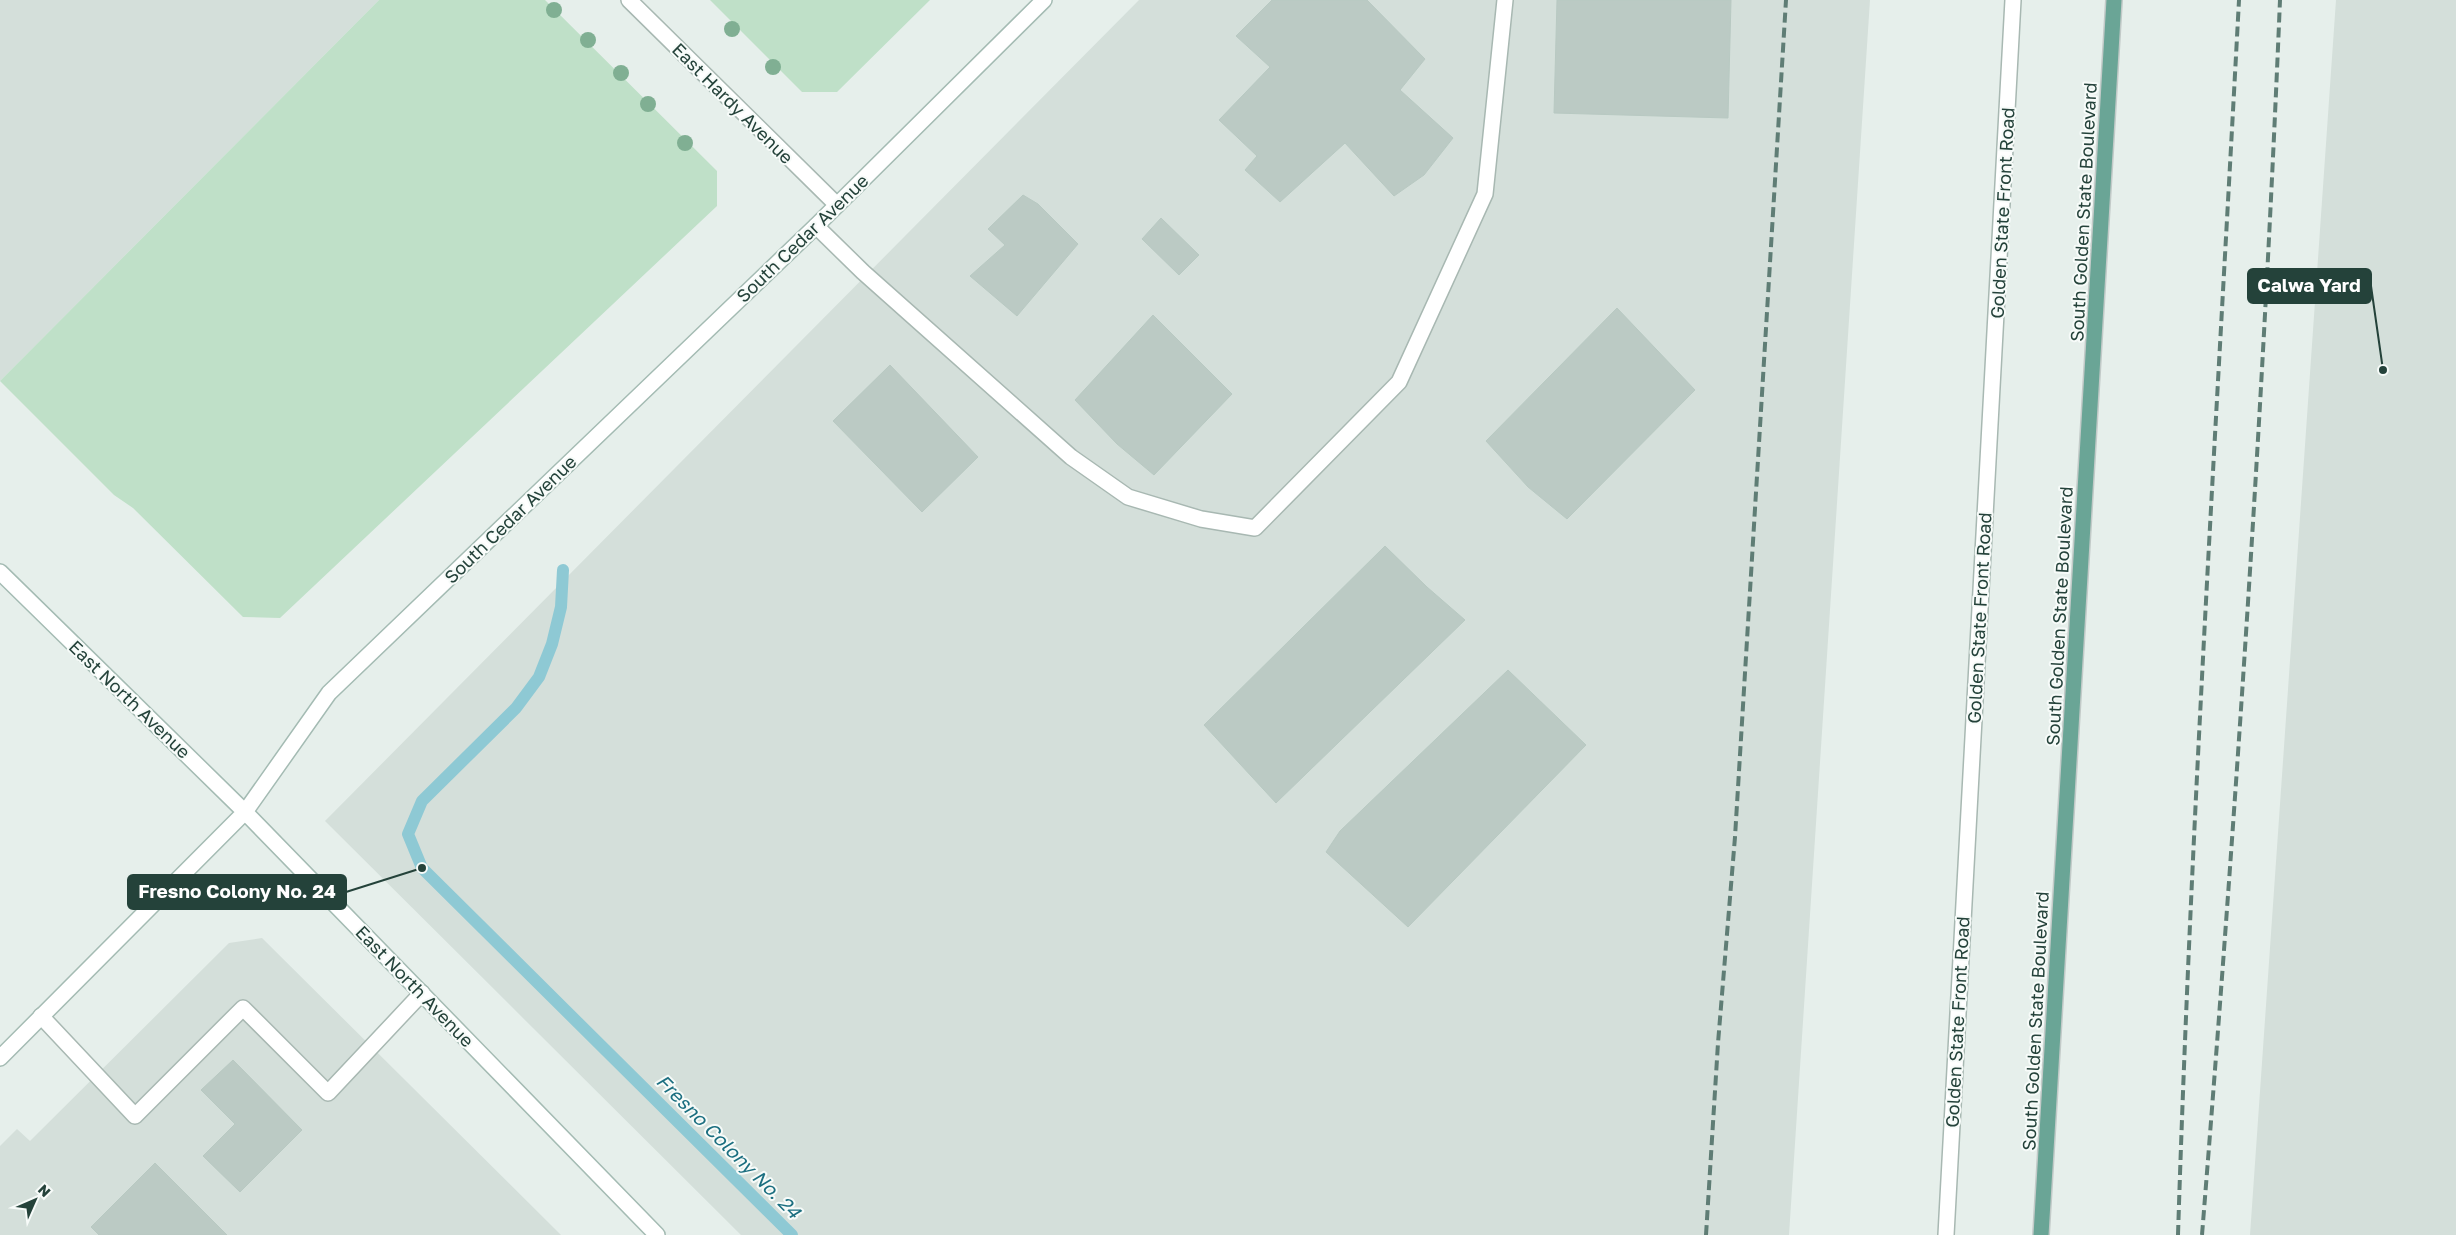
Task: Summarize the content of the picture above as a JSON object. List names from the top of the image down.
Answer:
{
  "streets": {
    "main road": ["South Golden State Boulevard"],
    "street": [
      "East Hardy Avenue",
      "Golden State Front Road",
      "South Cedar Avenue",
      "East North Avenue"
    ]
  },
  "crossings": [
    ["East Hardy Avenue", "South Cedar Avenue"],
    ["South Cedar Avenue", "East North Avenue"]
  ],
  "water": ["Fresno Colony No. 24"],
  "places": ["Calwa Yard", "Fresno Colony No. 24"],
  "north": "top right"
}
